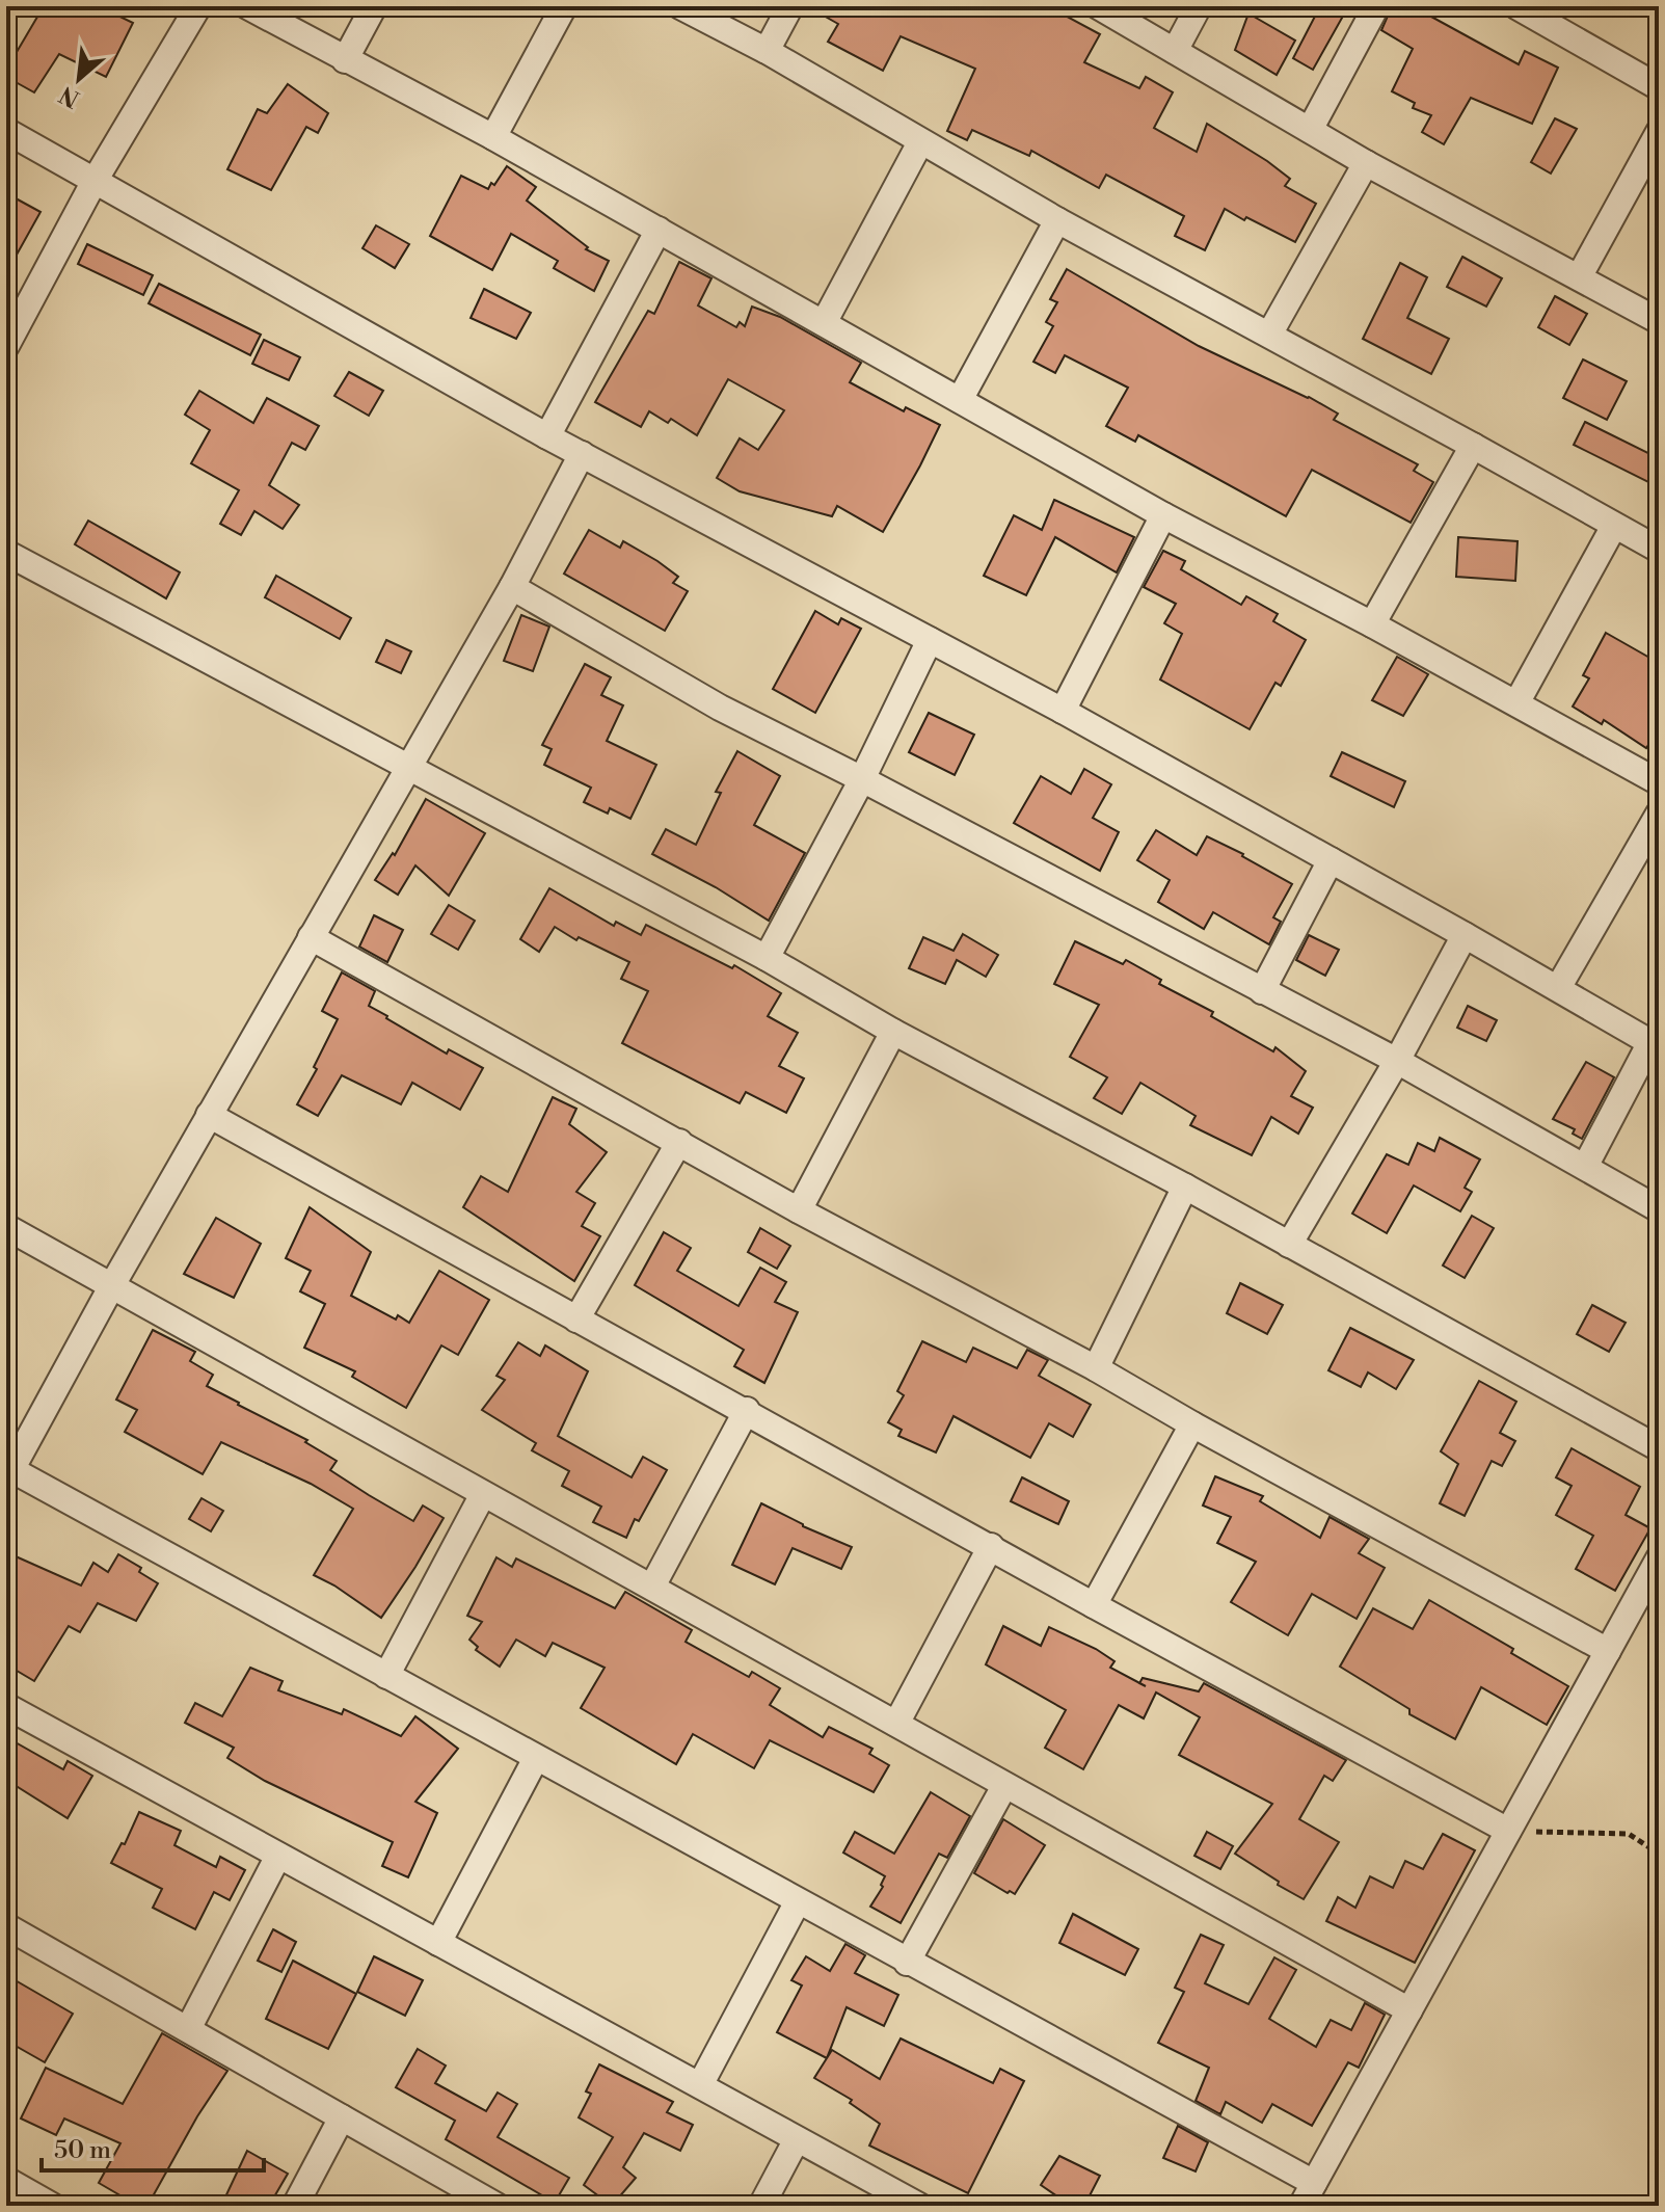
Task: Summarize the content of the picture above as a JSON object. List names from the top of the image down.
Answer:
{
  "scale_bar": "50 m",
  "north": "bottom left"
}
